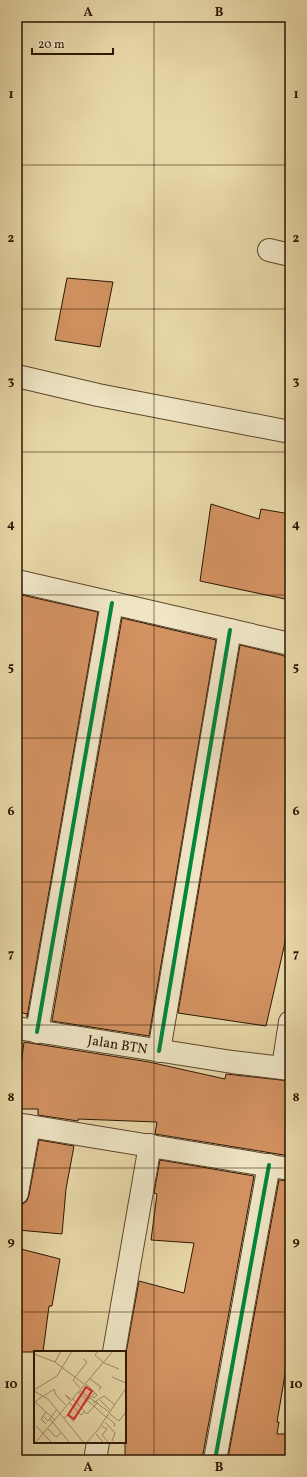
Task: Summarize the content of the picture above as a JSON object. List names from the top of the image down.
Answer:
{
  "streets": {
    "street": ["Jalan BTN"]
  },
  "scale_bar": "20 m",
  "grid": {
    "columns": ["A", "B"],
    "rows": [
      "1",
      "2",
      "3",
      "4",
      "5",
      "6",
      "7",
      "8",
      "9",
      "10"
    ]
  }
}
